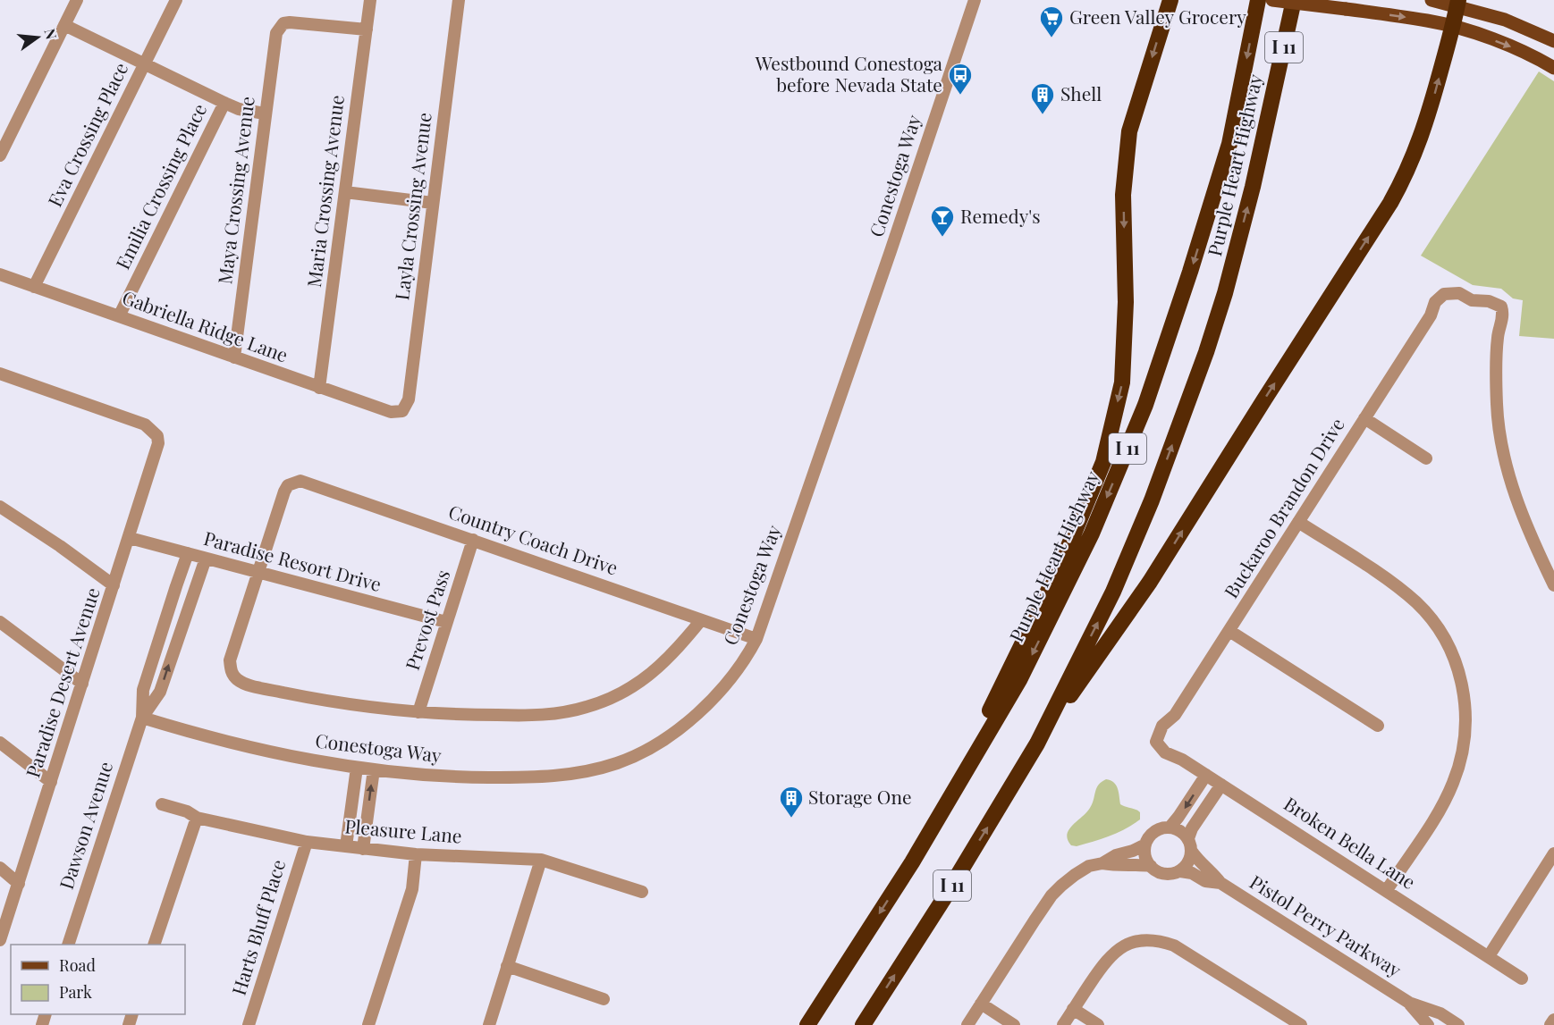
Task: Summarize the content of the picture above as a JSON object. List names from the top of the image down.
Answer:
{
  "streets": {
    "highway": ["I 11", "Purple Heart Highway"],
    "street": [
      "Eva Crossing Place",
      "Conestoga Way",
      "Emilia Crossing Place",
      "Maya Crossing Avenue",
      "Maria Crossing Avenue",
      "Layla Crossing Avenue",
      "Gabriella Ridge Lane",
      "Buckaroo Brandon Drive",
      "Country Coach Drive",
      "Paradise Resort Drive",
      "Prevost Pass",
      "Paradise Desert Avenue",
      "Dawson Avenue",
      "Pleasure Lane",
      "Broken Bella Lane",
      "Pistol Perry Parkway",
      "Harts Bluff Place"
    ]
  },
  "crossings": [
    ["Eva Crossing Place", "Gabriella Ridge Lane"],
    ["Conestoga Way", "Country Coach Drive"],
    ["Conestoga Way", "Dawson Avenue"],
    ["Emilia Crossing Place", "Gabriella Ridge Lane"],
    ["Maya Crossing Avenue", "Maria Crossing Avenue"],
    ["Maya Crossing Avenue", "Gabriella Ridge Lane"],
    ["Maria Crossing Avenue", "Gabriella Ridge Lane"],
    ["Layla Crossing Avenue", "Gabriella Ridge Lane"],
    ["Buckaroo Brandon Drive", "Broken Bella Lane"],
    ["Country Coach Drive", "Paradise Resort Drive"],
    ["Country Coach Drive", "Prevost Pass"],
    ["Paradise Resort Drive", "Prevost Pass"],
    ["Paradise Resort Drive", "Paradise Desert Avenue"],
    ["Paradise Resort Drive", "Dawson Avenue"],
    ["Pleasure Lane", "Harts Bluff Place"]
  ],
  "places": {
    "supermarket": ["Green Valley Grocery"],
    "bus stop": ["Westbound Conestoga before Nevada State"],
    "building": ["Shell", "Storage One"],
    "bar": ["Remedy's"]
  },
  "legend": ["Road", "Park"],
  "north": "right"
}
